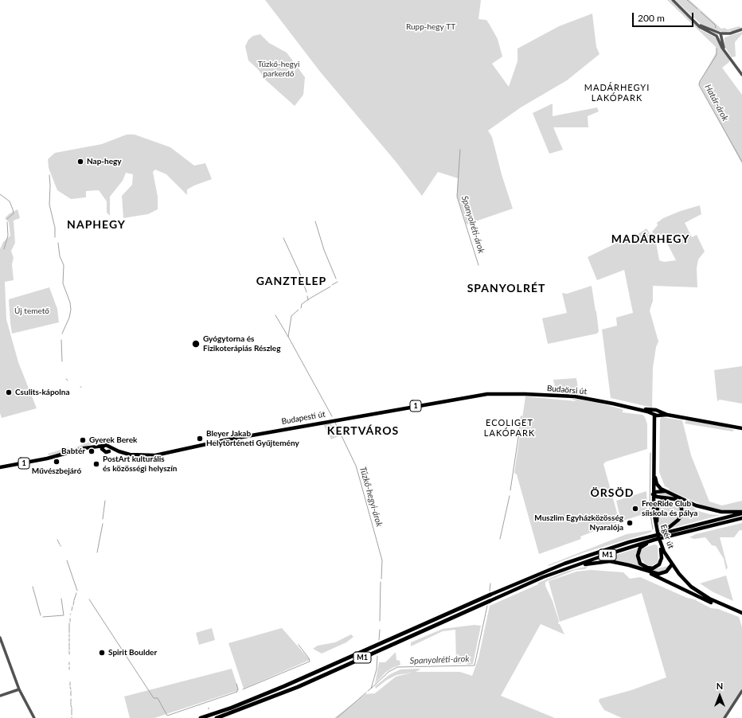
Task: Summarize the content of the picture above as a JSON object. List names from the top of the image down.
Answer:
{
  "streets": {
    "highway": ["M1"],
    "main road": [
      "Budaörsi út",
      "1",
      "Budapesti út",
      "Egér út"
    ]
  },
  "crossings": [
    ["Budaörsi út", "Budapesti út"],
    ["Budaörsi út", "Egér út"],
    ["1", "Budapesti út"]
  ],
  "districts": [
    "MADÁRHEGYI LAKÓPARK",
    "NAPHEGY",
    "MADÁRHEGY",
    "GANZTELEP",
    "SPANYOLRÉT",
    "ECOLIGET LAKÓPARK",
    "KERTVÁROS",
    "ÖRSÖD"
  ],
  "water": ["Határ-árok", "Spanyolréti-árok", "Tűzkő-hegyi-árok"],
  "parks": ["Rupp-hegy TT", "Tűzkő-hegyi parkerdő", "Új temető"],
  "places": [
    "Nap-hegy",
    "Gyógytorna és Fizikoterápiás Részleg",
    "Csulits-kápolna",
    "Bleyer Jakab Helytörténeti Gyűjtemény",
    "Gyerek Berek",
    "Babtér",
    "Művészbejáró",
    "PostArt kulturális és közösségi helyszín",
    "FreeRide Club síiskola és pálya",
    "Muszlim Egyházközösség Nyaralója",
    "Spirit Boulder"
  ],
  "scale_bar": "200 m",
  "north": "top"
}
